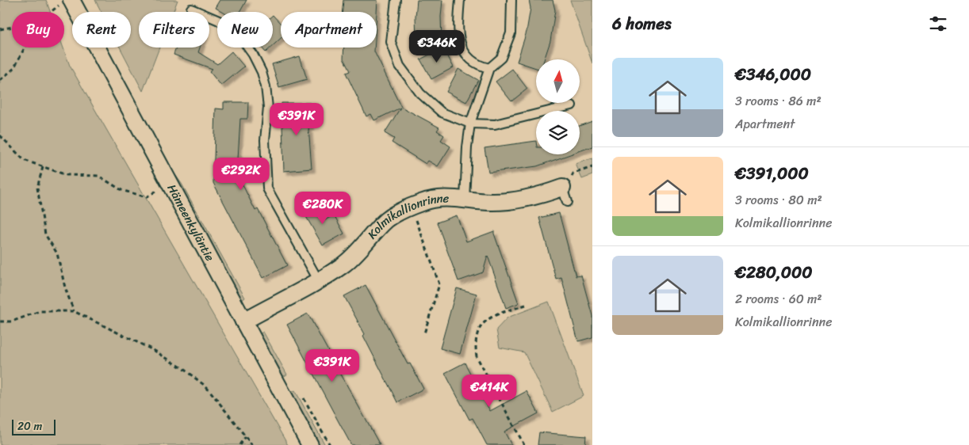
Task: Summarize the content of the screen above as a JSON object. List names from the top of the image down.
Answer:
{
  "streets": {
    "street": ["Kolmikallionrinne", "Hämeenkyläntie"]
  },
  "crossings": [
    ["Kolmikallionrinne", "Hämeenkyläntie"]
  ],
  "scale_bar": "20 m",
  "north": "top",
  "page": {
    "heading": "6 homes",
    "chip": [
      "Buy",
      "Rent",
      "Filters",
      "New",
      "Apartment"
    ],
    "price": [
      "€346K",
      "€391K",
      "€292K",
      "€280K",
      "€391K",
      "€414K"
    ],
    "list": [
      {
        "name": "€346,000",
        "note": "3 rooms · 86 m² · Apartment"
      },
      {
        "name": "€391,000",
        "note": "3 rooms · 80 m² · Kolmikallionrinne"
      },
      {
        "name": "€280,000",
        "note": "2 rooms · 60 m² · Kolmikallionrinne"
      }
    ],
    "scale": "20 m"
  }
}
